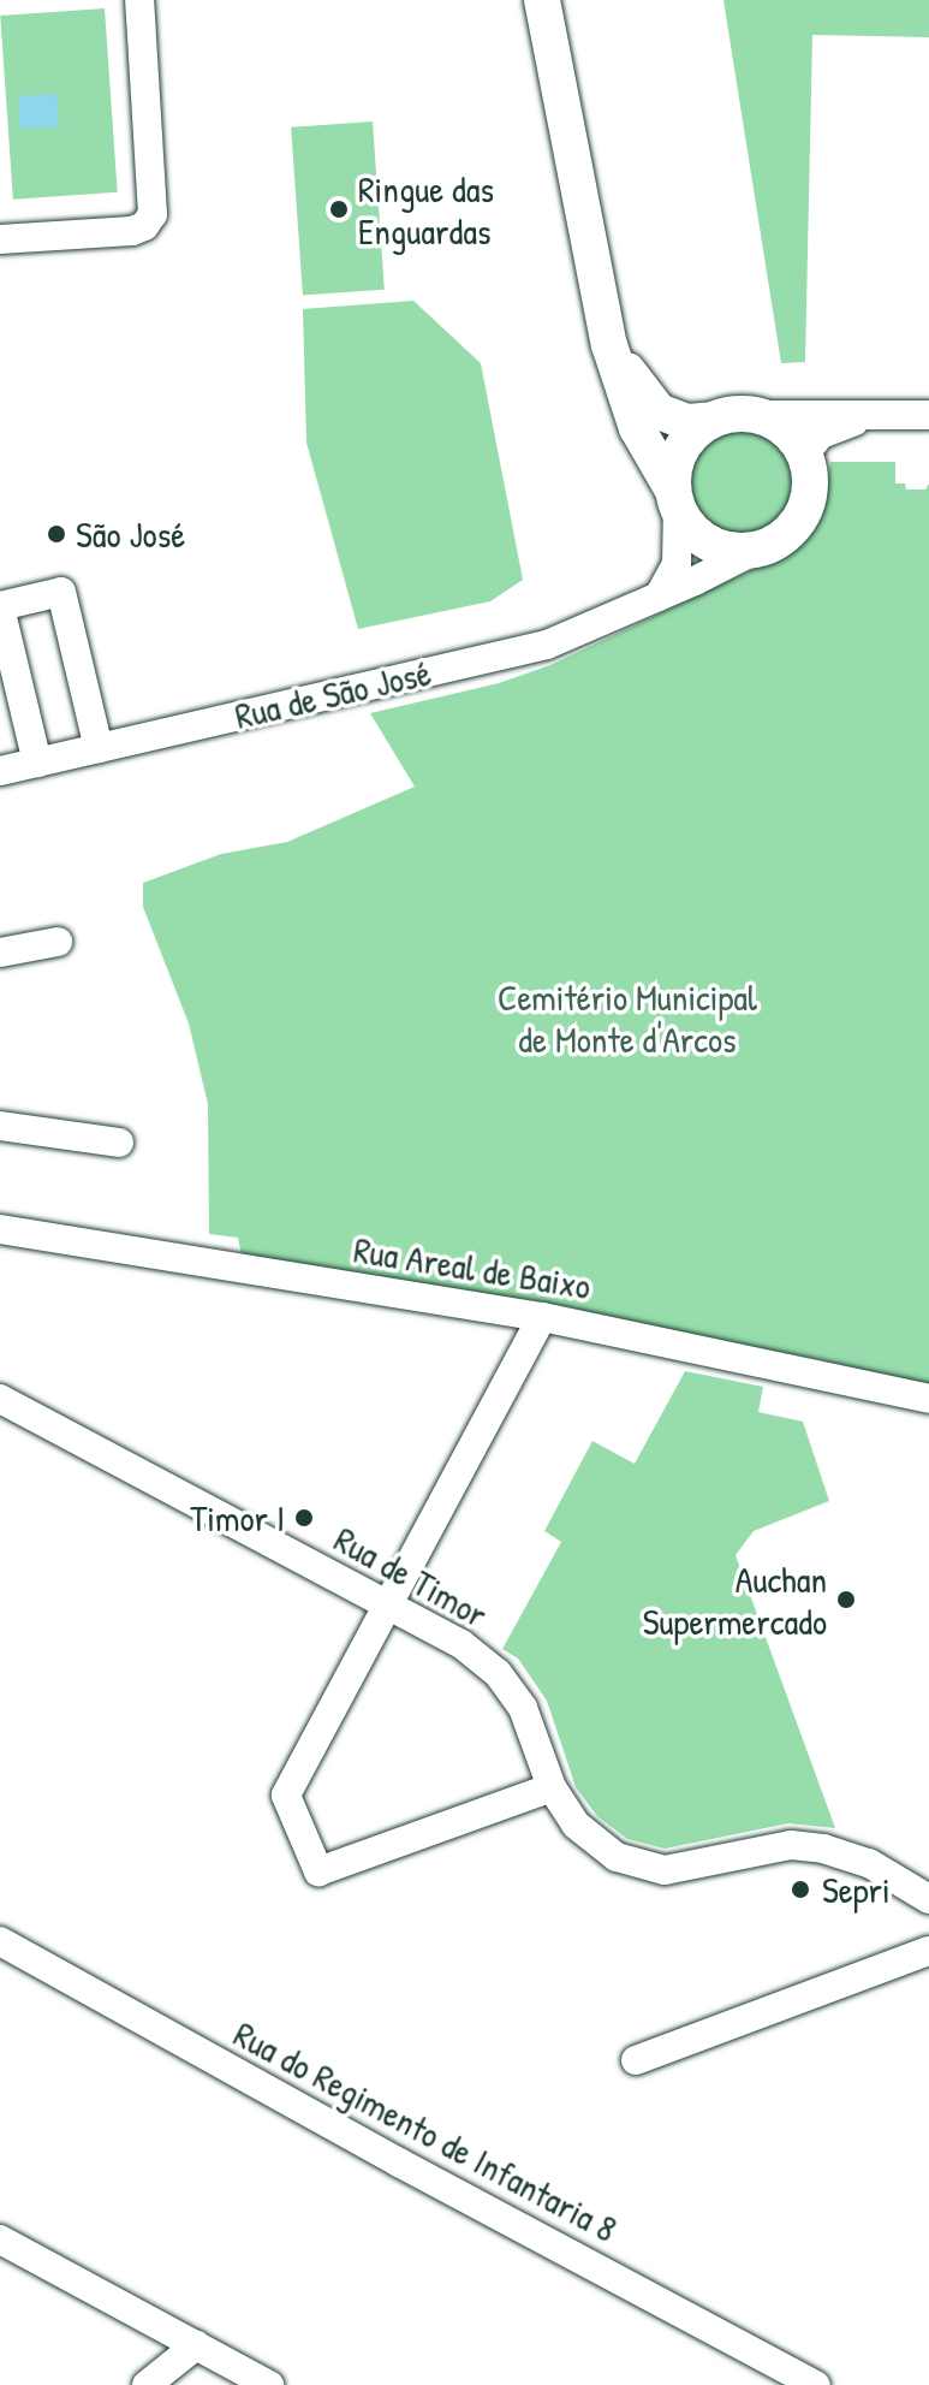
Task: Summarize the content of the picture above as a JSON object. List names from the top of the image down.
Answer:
{
  "streets": {
    "street": [
      "Rua de São José",
      "Rua Areal de Baixo",
      "Rua de Timor",
      "Rua do Regimento de Infantaria 8"
    ]
  },
  "parks": ["Cemitério Municipal de Monte d'Arcos"],
  "places": [
    "Ringue das Enguardas",
    "São José",
    "Timor I",
    "Auchan Supermercado",
    "Sepri"
  ]
}
